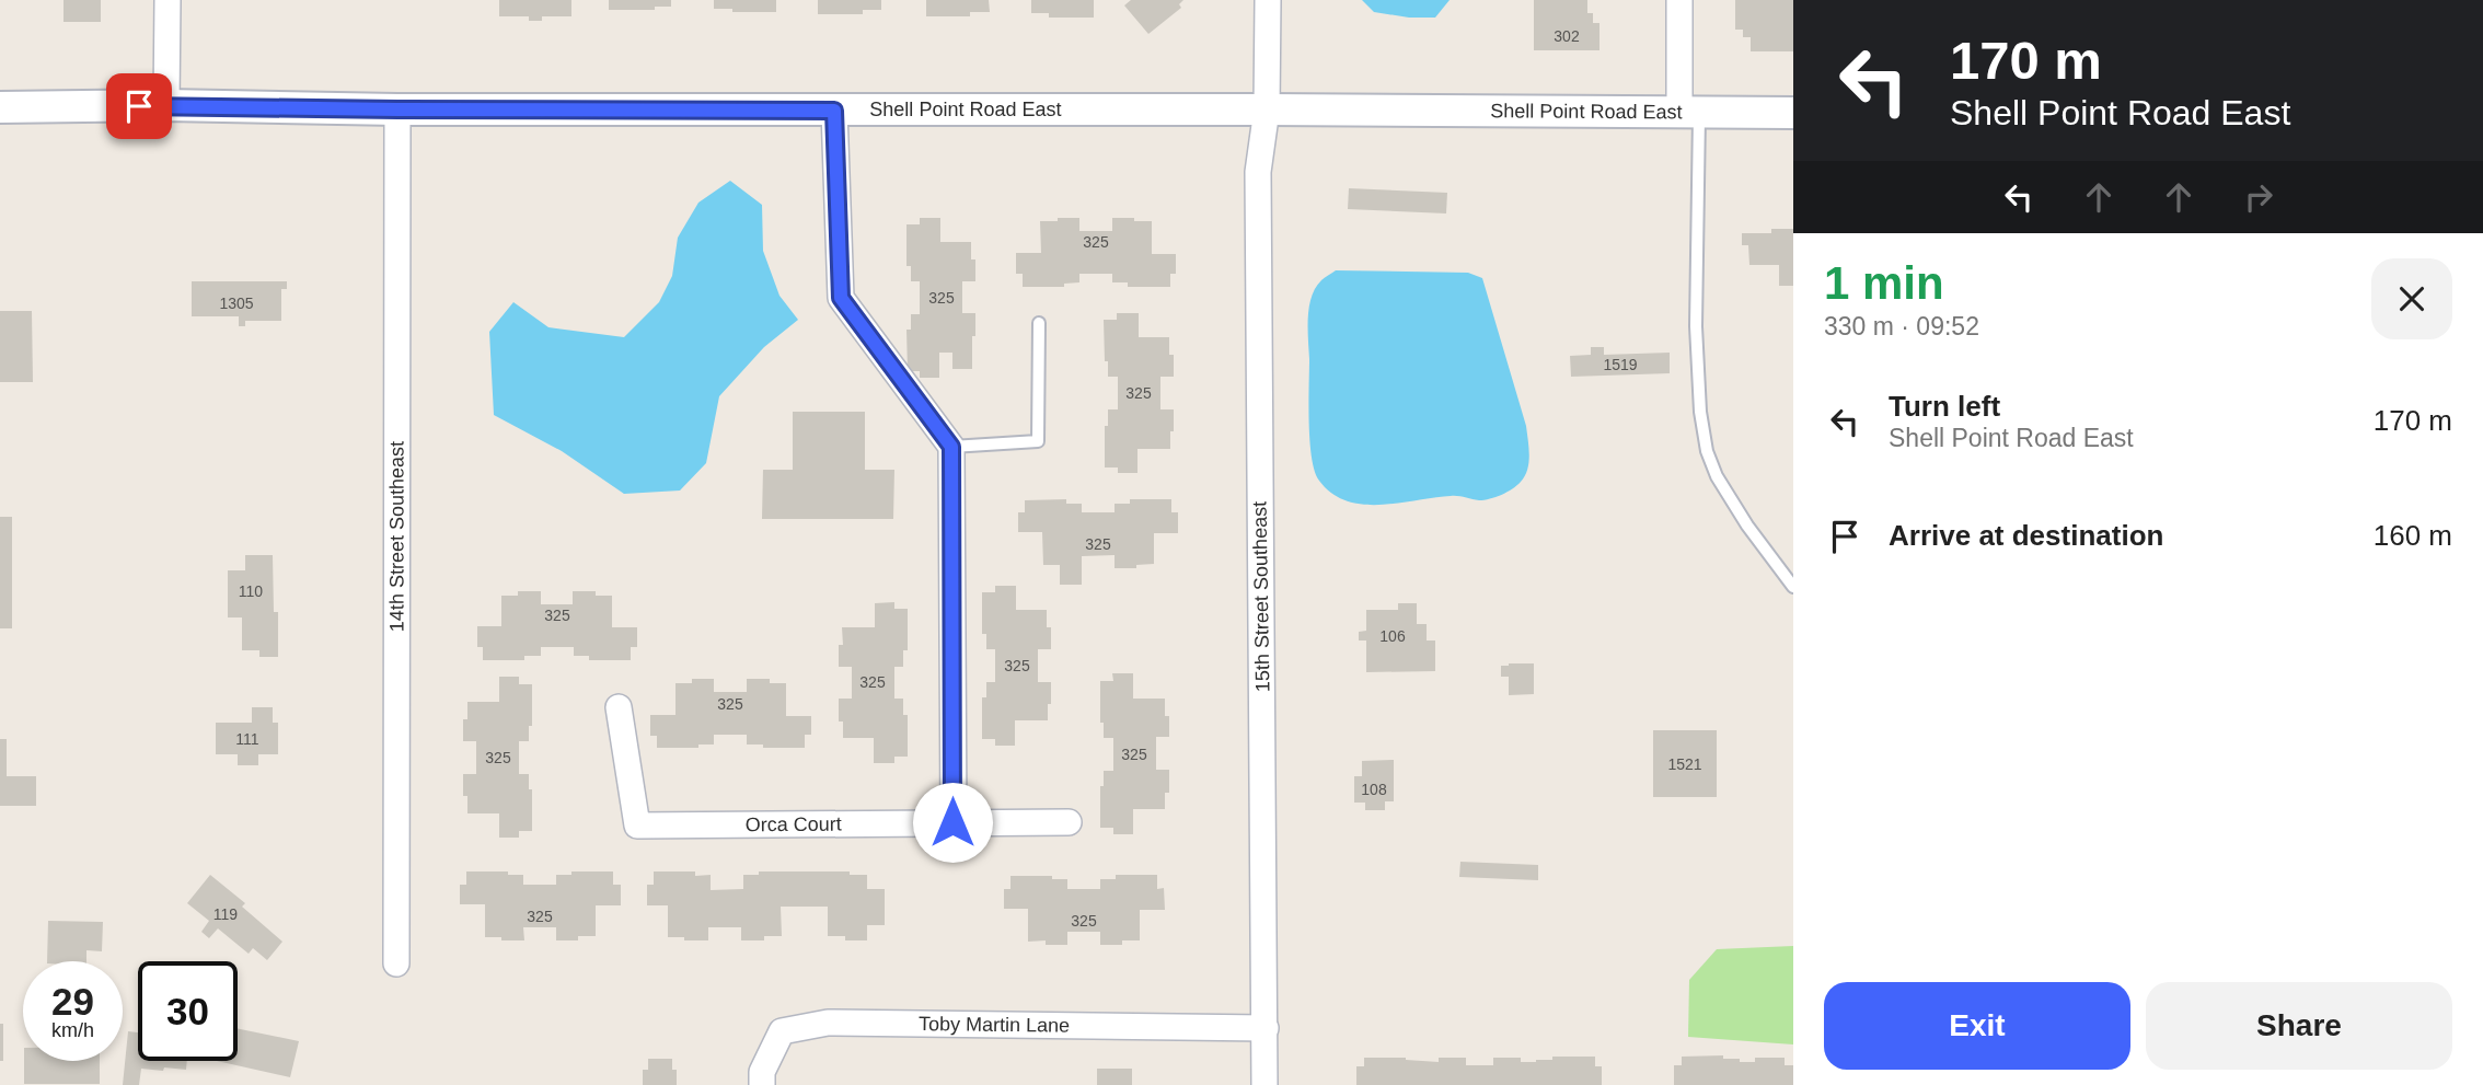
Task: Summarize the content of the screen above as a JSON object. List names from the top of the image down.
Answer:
{
  "streets": {
    "street": [
      "Shell Point Road East",
      "14th Street Southeast",
      "15th Street Southeast",
      "Orca Court",
      "Toby Martin Lane"
    ]
  },
  "crossings": [
    ["Shell Point Road East", "14th Street Southeast"],
    ["Shell Point Road East", "15th Street Southeast"],
    ["15th Street Southeast", "Toby Martin Lane"]
  ],
  "house_numbers": [
    "302",
    "325",
    "325",
    "1305",
    "1519",
    "325",
    "325",
    "110",
    "325",
    "106",
    "325",
    "325",
    "325",
    "111",
    "325",
    "325",
    "1521",
    "108",
    "119",
    "325",
    "325"
  ],
  "page": {
    "turn": ["170 m", "Shell Point Road East"],
    "heading": ["1 min", "330 m · 09:52"],
    "list": [
      {
        "name": "Turn left",
        "note": "Shell Point Road East",
        "value": "170 m"
      },
      {
        "name": "Arrive at destination",
        "value": "160 m"
      }
    ],
    "speed": "29 km/h",
    "limit": "30",
    "buttons": ["Exit", "Share"]
  }
}
